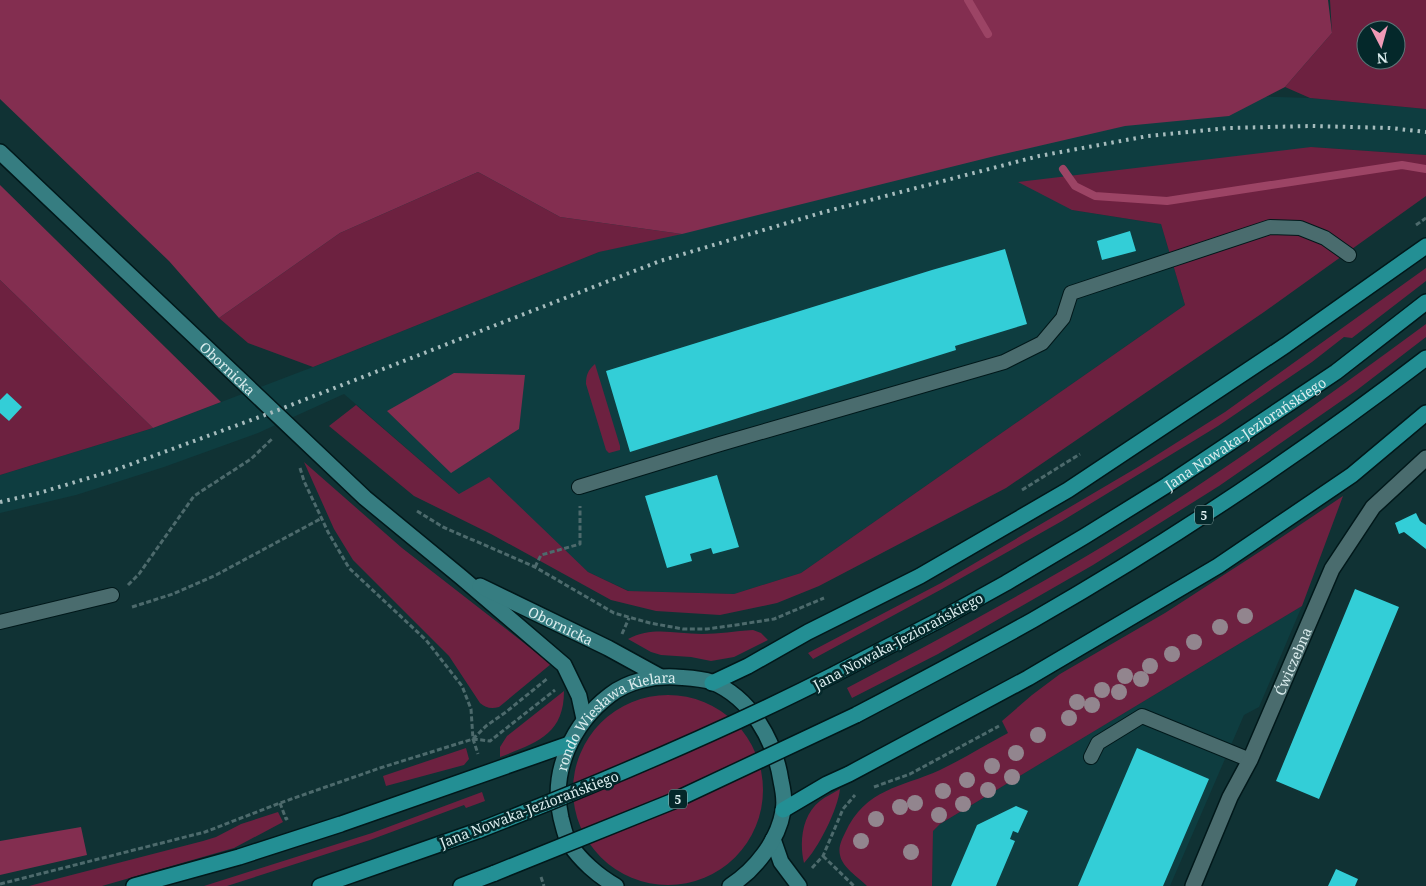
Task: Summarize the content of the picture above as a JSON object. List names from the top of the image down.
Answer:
{
  "streets": {
    "main road": [
      "Obornicka",
      "Jana Nowaka-Jeziorańskiego",
      "5",
      "rondo Wiesława Kielara"
    ],
    "street": ["Ćwiczebna"]
  },
  "crossings": [
    ["Obornicka", "rondo Wiesława Kielara"]
  ],
  "north": "bottom"
}
